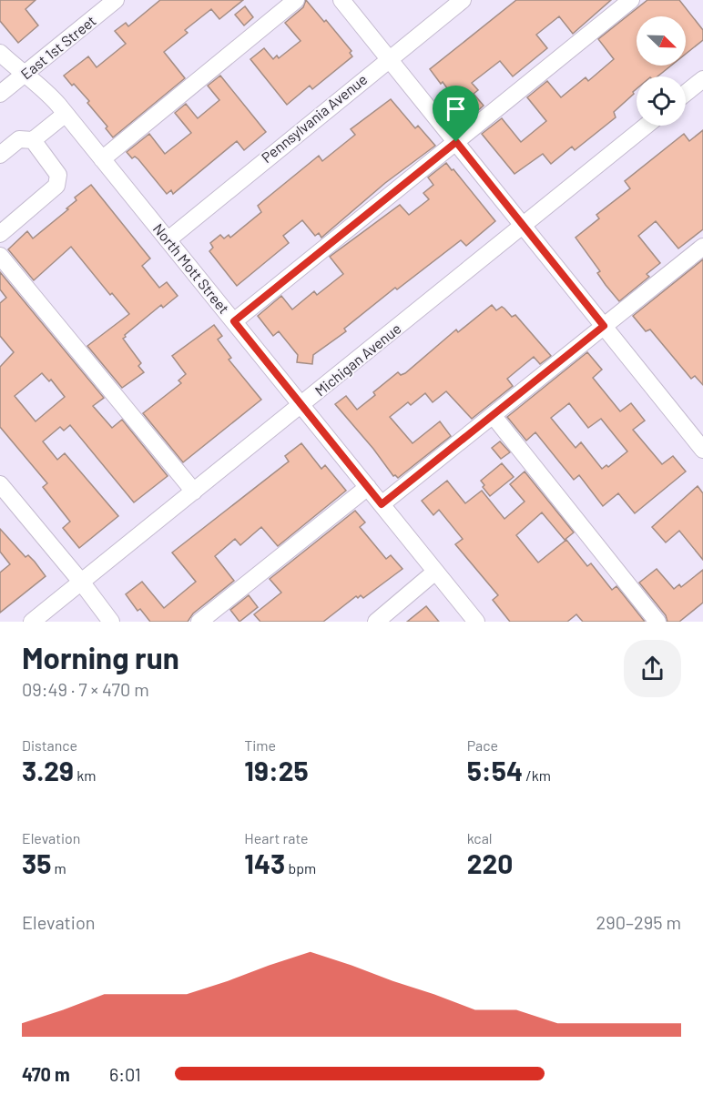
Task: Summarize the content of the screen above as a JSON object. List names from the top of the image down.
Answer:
{
  "streets": {
    "street": [
      "East 1st Street",
      "Pennsylvania Avenue",
      "North Mott Street",
      "Michigan Avenue"
    ]
  },
  "crossings": [
    ["East 1st Street", "North Mott Street"],
    ["Pennsylvania Avenue", "North Mott Street"],
    ["North Mott Street", "Michigan Avenue"]
  ],
  "north": "bottom right",
  "page": {
    "heading": ["Morning run", "09:49 · 7 × 470 m"],
    "stats": [
      ["Distance", "3.29 km"],
      ["Time", "19:25"],
      ["Pace", "5:54 /km"],
      ["Elevation", "35 m"],
      ["Heart rate", "143 bpm"],
      ["kcal", "220"]
    ],
    "chart": ["Elevation", "290–295 m"],
    "list": [
      {
        "name": "470 m",
        "note": "6:01"
      }
    ]
  }
}
